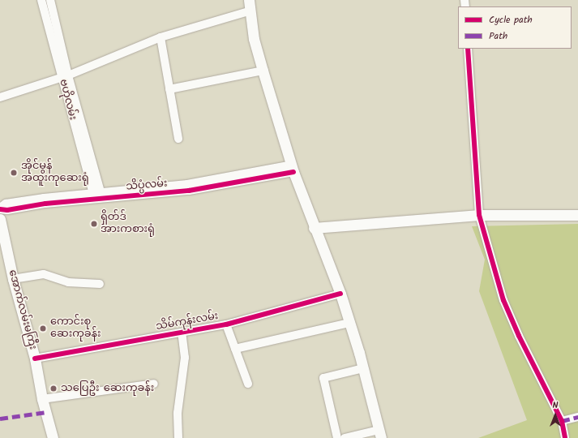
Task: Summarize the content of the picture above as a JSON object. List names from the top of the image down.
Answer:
{
  "streets": {
    "main road": ["အောက်လမ်းမကြီး"],
    "street": ["ဗဟိုလမ်း", "သိပ္ပံလမ်း", "သိမ်ကုန်းလမ်း"]
  },
  "crossings": [
    ["ဗဟိုလမ်း", "သိပ္ပံလမ်း"],
    ["အောက်လမ်းမကြီး", "သိမ်ကုန်းလမ်း"]
  ],
  "places": [
    "အိုင်မွန် အထူးကုဆေးရုံ",
    "ရှိတ်ဒ် အားကစားရုံ",
    "ကောင်းစု ဆေးကုခန်း",
    "သပြေဦး ဆေးကုခန်း"
  ],
  "legend": ["Cycle path", "Path"],
  "north": "top"
}
